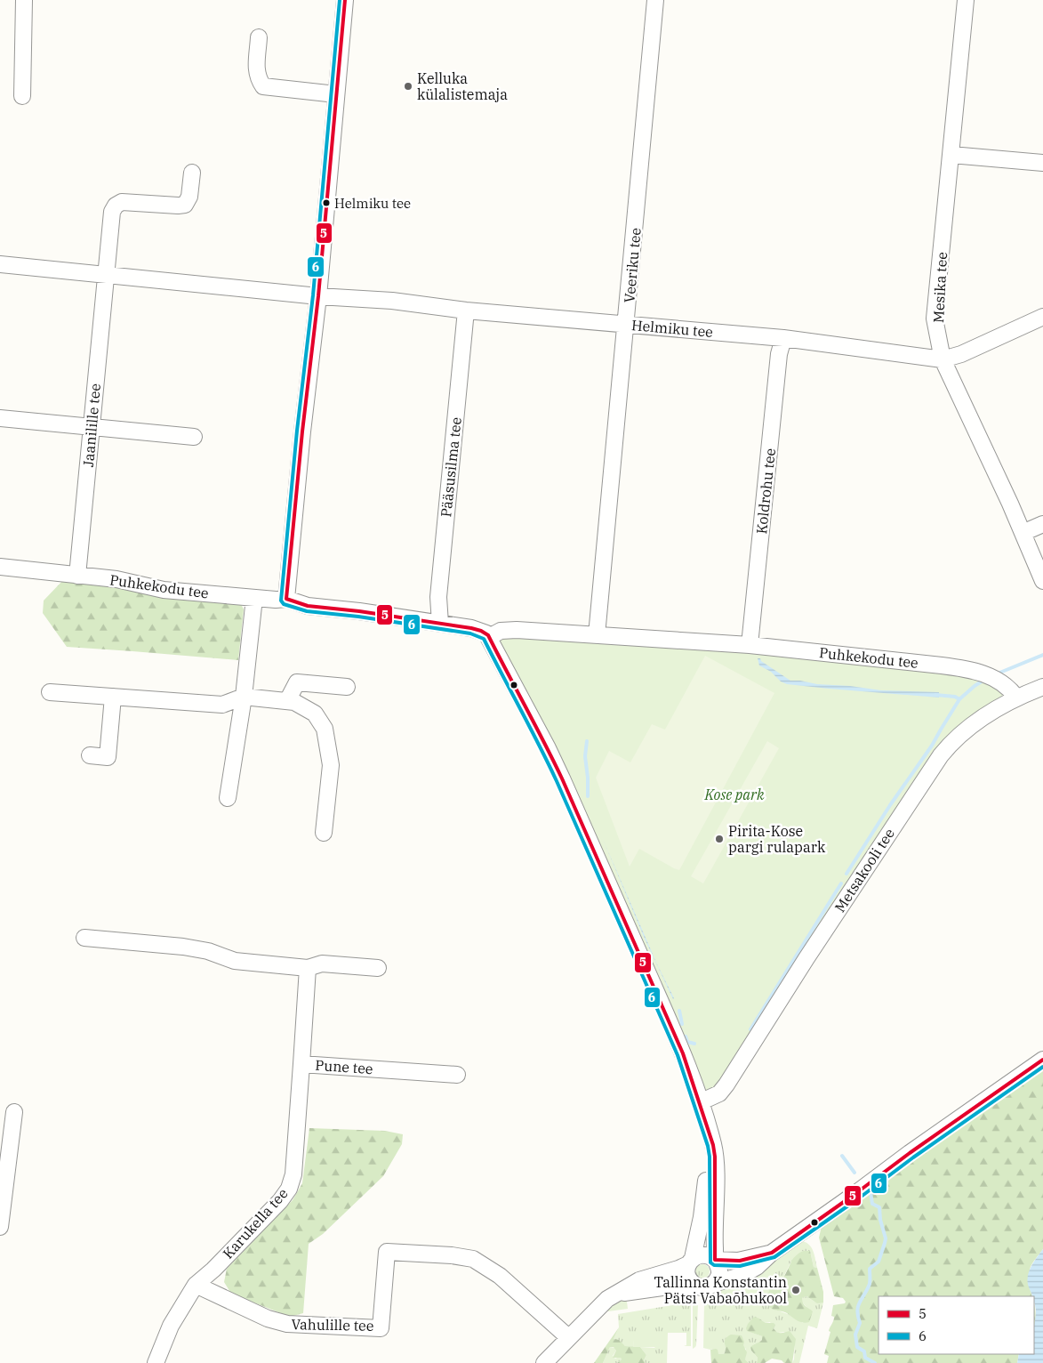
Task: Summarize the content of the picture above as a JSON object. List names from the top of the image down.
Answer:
{
  "streets": {
    "street": [
      "Veeriku tee",
      "Mesika tee",
      "Helmiku tee",
      "Jaanilille tee",
      "Pääsusilma tee",
      "Koldrohu tee",
      "Puhkekodu tee",
      "Metsakooli tee",
      "Pune tee",
      "Karukella tee",
      "Vahulille tee"
    ]
  },
  "crossings": [
    ["Veeriku tee", "Helmiku tee"],
    ["Veeriku tee", "Puhkekodu tee"],
    ["Mesika tee", "Helmiku tee"],
    ["Helmiku tee", "Jaanilille tee"],
    ["Helmiku tee", "Pääsusilma tee"],
    ["Helmiku tee", "Koldrohu tee"],
    ["Jaanilille tee", "Puhkekodu tee"],
    ["Pääsusilma tee", "Puhkekodu tee"],
    ["Koldrohu tee", "Puhkekodu tee"],
    ["Puhkekodu tee", "Metsakooli tee"],
    ["Pune tee", "Karukella tee"],
    ["Karukella tee", "Vahulille tee"]
  ],
  "parks": ["Kose park"],
  "places": [
    "Kelluka külalistemaja",
    "Helmiku tee",
    "Pirita-Kose pargi rulapark",
    "Tallinna Konstantin Pätsi Vabaõhukool"
  ],
  "lines": ["transit line 5", "transit line 6"],
  "legend": ["5", "6"]
}
